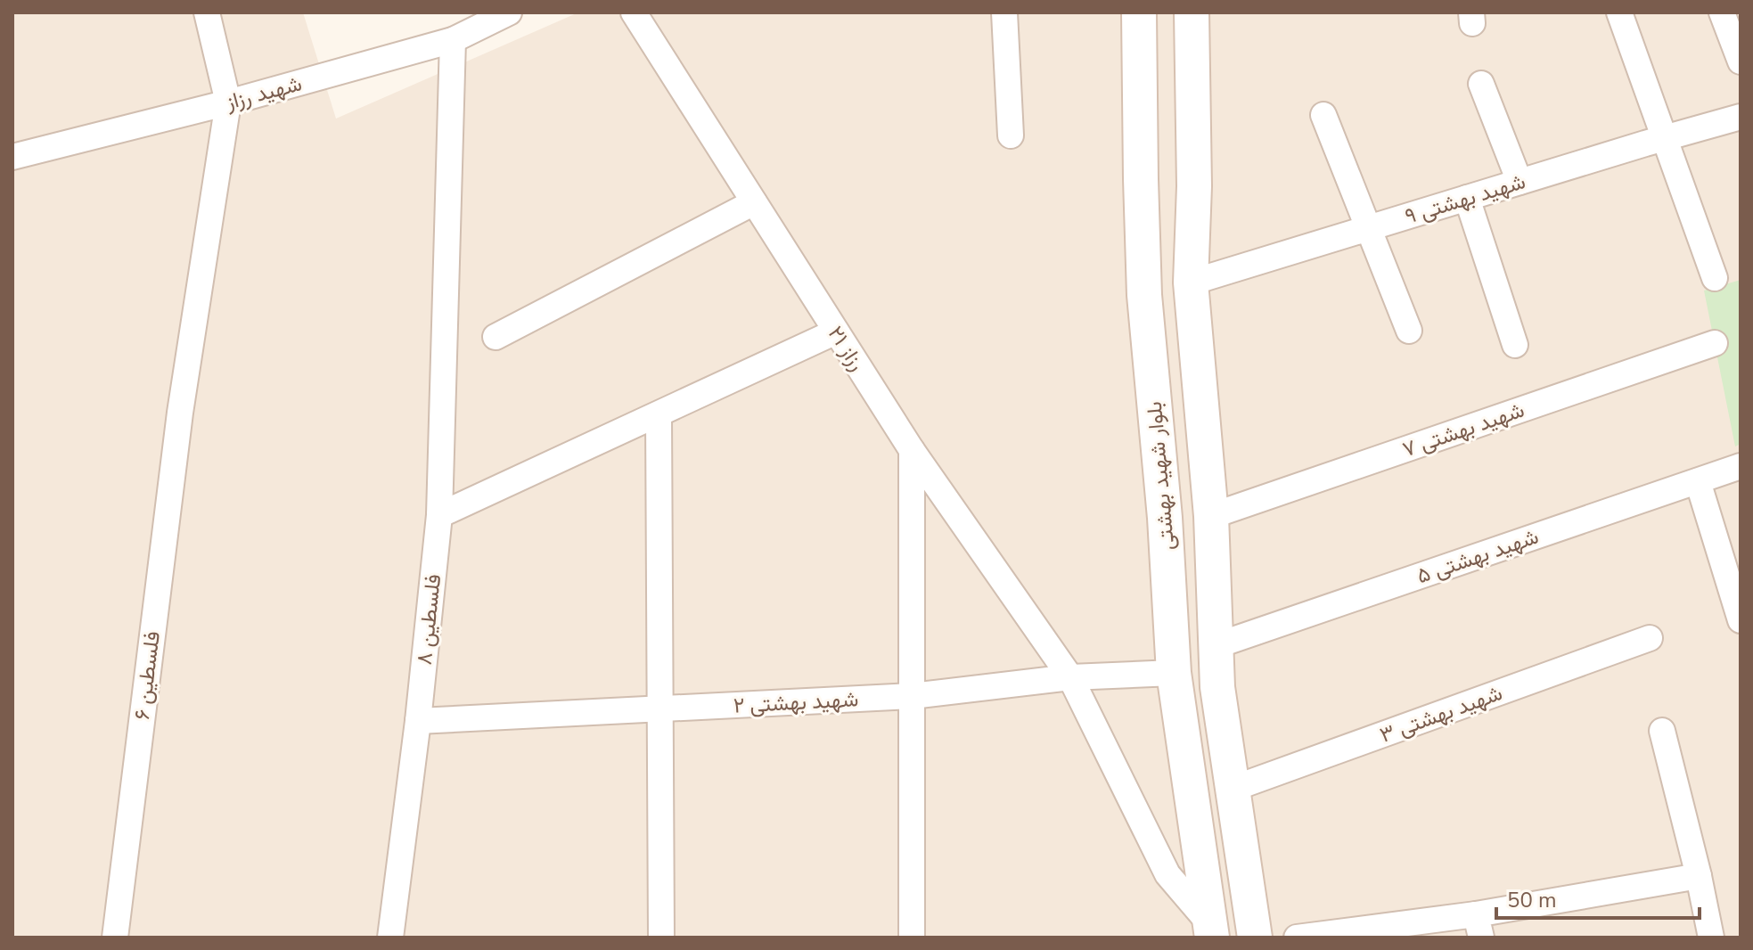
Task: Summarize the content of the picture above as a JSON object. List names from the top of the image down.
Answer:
{
  "streets": {
    "main road": ["بلوار شهید بهشتی"],
    "street": [
      "شهید رزاز",
      "شهید بهشتی ۹",
      "رزاز ۲۱",
      "شهید بهشتی ۷",
      "شهید بهشتی ۵",
      "فلسطین ۸",
      "فلسطین ۶",
      "شهید بهشتی ۲",
      "شهید بهشتی ۳"
    ]
  },
  "crossings": [
    ["شهید رزاز", "فلسطین ۸"],
    ["شهید رزاز", "فلسطین ۶"],
    ["رزاز ۲۱", "بلوار شهید بهشتی"],
    ["رزاز ۲۱", "شهید بهشتی ۲"],
    ["بلوار شهید بهشتی", "شهید بهشتی ۲"],
    ["فلسطین ۸", "شهید بهشتی ۲"]
  ],
  "scale_bar": "50 m"
}
